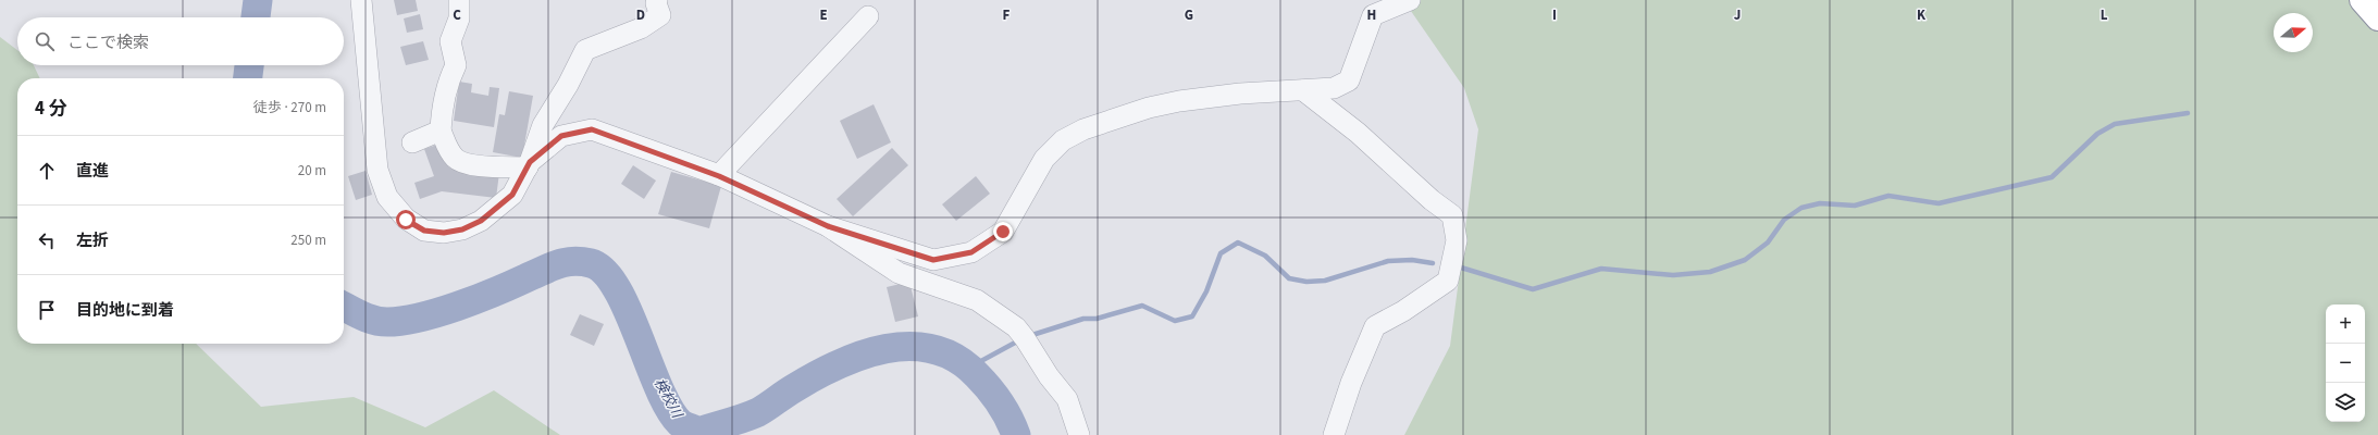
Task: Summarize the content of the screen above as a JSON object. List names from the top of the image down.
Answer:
{
  "water": ["検校川"],
  "north": "right",
  "page": {
    "search": "ここで検索",
    "heading": ["4 分", "徒歩 · 270 m"],
    "list": [
      ["直進", "20 m"],
      ["左折", "250 m"],
      "目的地に到着"
    ],
    "map_buttons": ["+", "−"]
  },
  "grid": {
    "columns": [
      "C",
      "D",
      "E",
      "F",
      "G",
      "H",
      "I",
      "J",
      "K",
      "L"
    ]
  }
}
